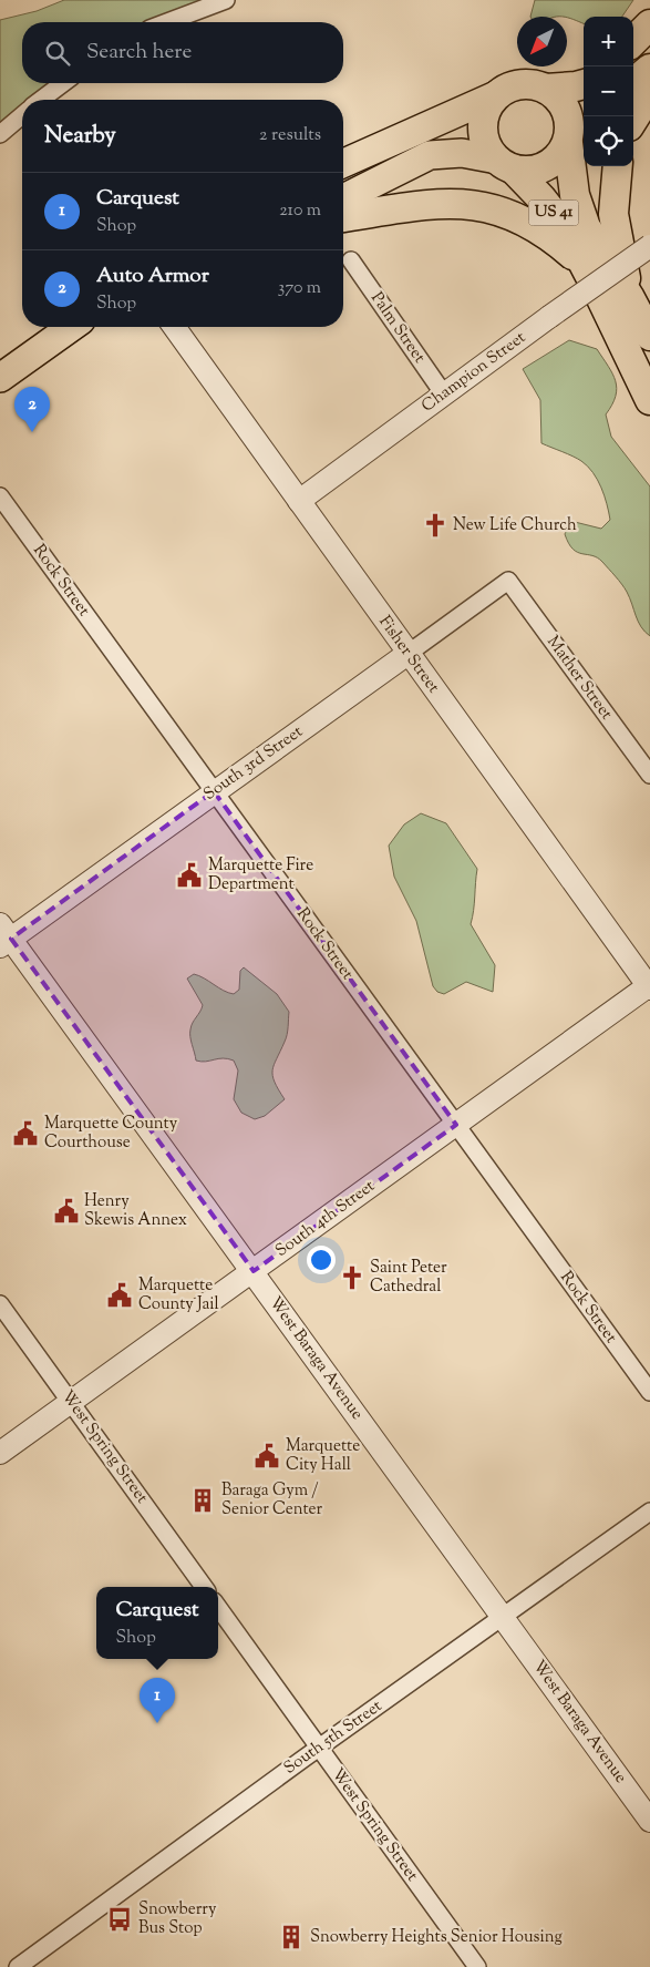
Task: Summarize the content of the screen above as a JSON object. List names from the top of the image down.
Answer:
{
  "streets": {
    "highway": ["US 41"],
    "street": [
      "Palm Street",
      "Champion Street",
      "Rock Street",
      "Fisher Street",
      "Mather Street",
      "South 3rd Street",
      "South 4th Street",
      "West Baraga Avenue",
      "West Spring Street",
      "South 5th Street"
    ]
  },
  "crossings": [
    ["Palm Street", "Champion Street"],
    ["Champion Street", "Fisher Street"],
    ["Rock Street", "South 3rd Street"],
    ["Rock Street", "South 4th Street"],
    ["Fisher Street", "South 3rd Street"],
    ["Fisher Street", "South 4th Street"],
    ["Mather Street", "South 3rd Street"],
    ["South 3rd Street", "West Baraga Avenue"],
    ["South 4th Street", "West Baraga Avenue"],
    ["South 4th Street", "West Spring Street"],
    ["West Baraga Avenue", "South 5th Street"],
    ["West Spring Street", "South 5th Street"]
  ],
  "places": {
    "church": ["New Life Church", "Saint Peter Cathedral"],
    "public building": [
      "Marquette Fire Department",
      "Marquette County Courthouse",
      "Henry Skewis Annex",
      "Marquette County Jail",
      "Marquette City Hall"
    ],
    "building": ["Baraga Gym / Senior Center", "Snowberry Heights Senior Housing"],
    "bus stop": ["Snowberry Bus Stop"]
  },
  "north": "bottom left",
  "page": {
    "map_buttons": ["+", "−"],
    "search": "Search here",
    "heading": ["Nearby", "2 results"],
    "list": [
      {
        "mark": "1",
        "name": "Carquest",
        "note": "Shop",
        "value": "210 m"
      },
      {
        "mark": "2",
        "name": "Auto Armor",
        "note": "Shop",
        "value": "370 m"
      }
    ],
    "pins": ["2", "1"],
    "popup": ["Carquest", "Shop"]
  }
}
